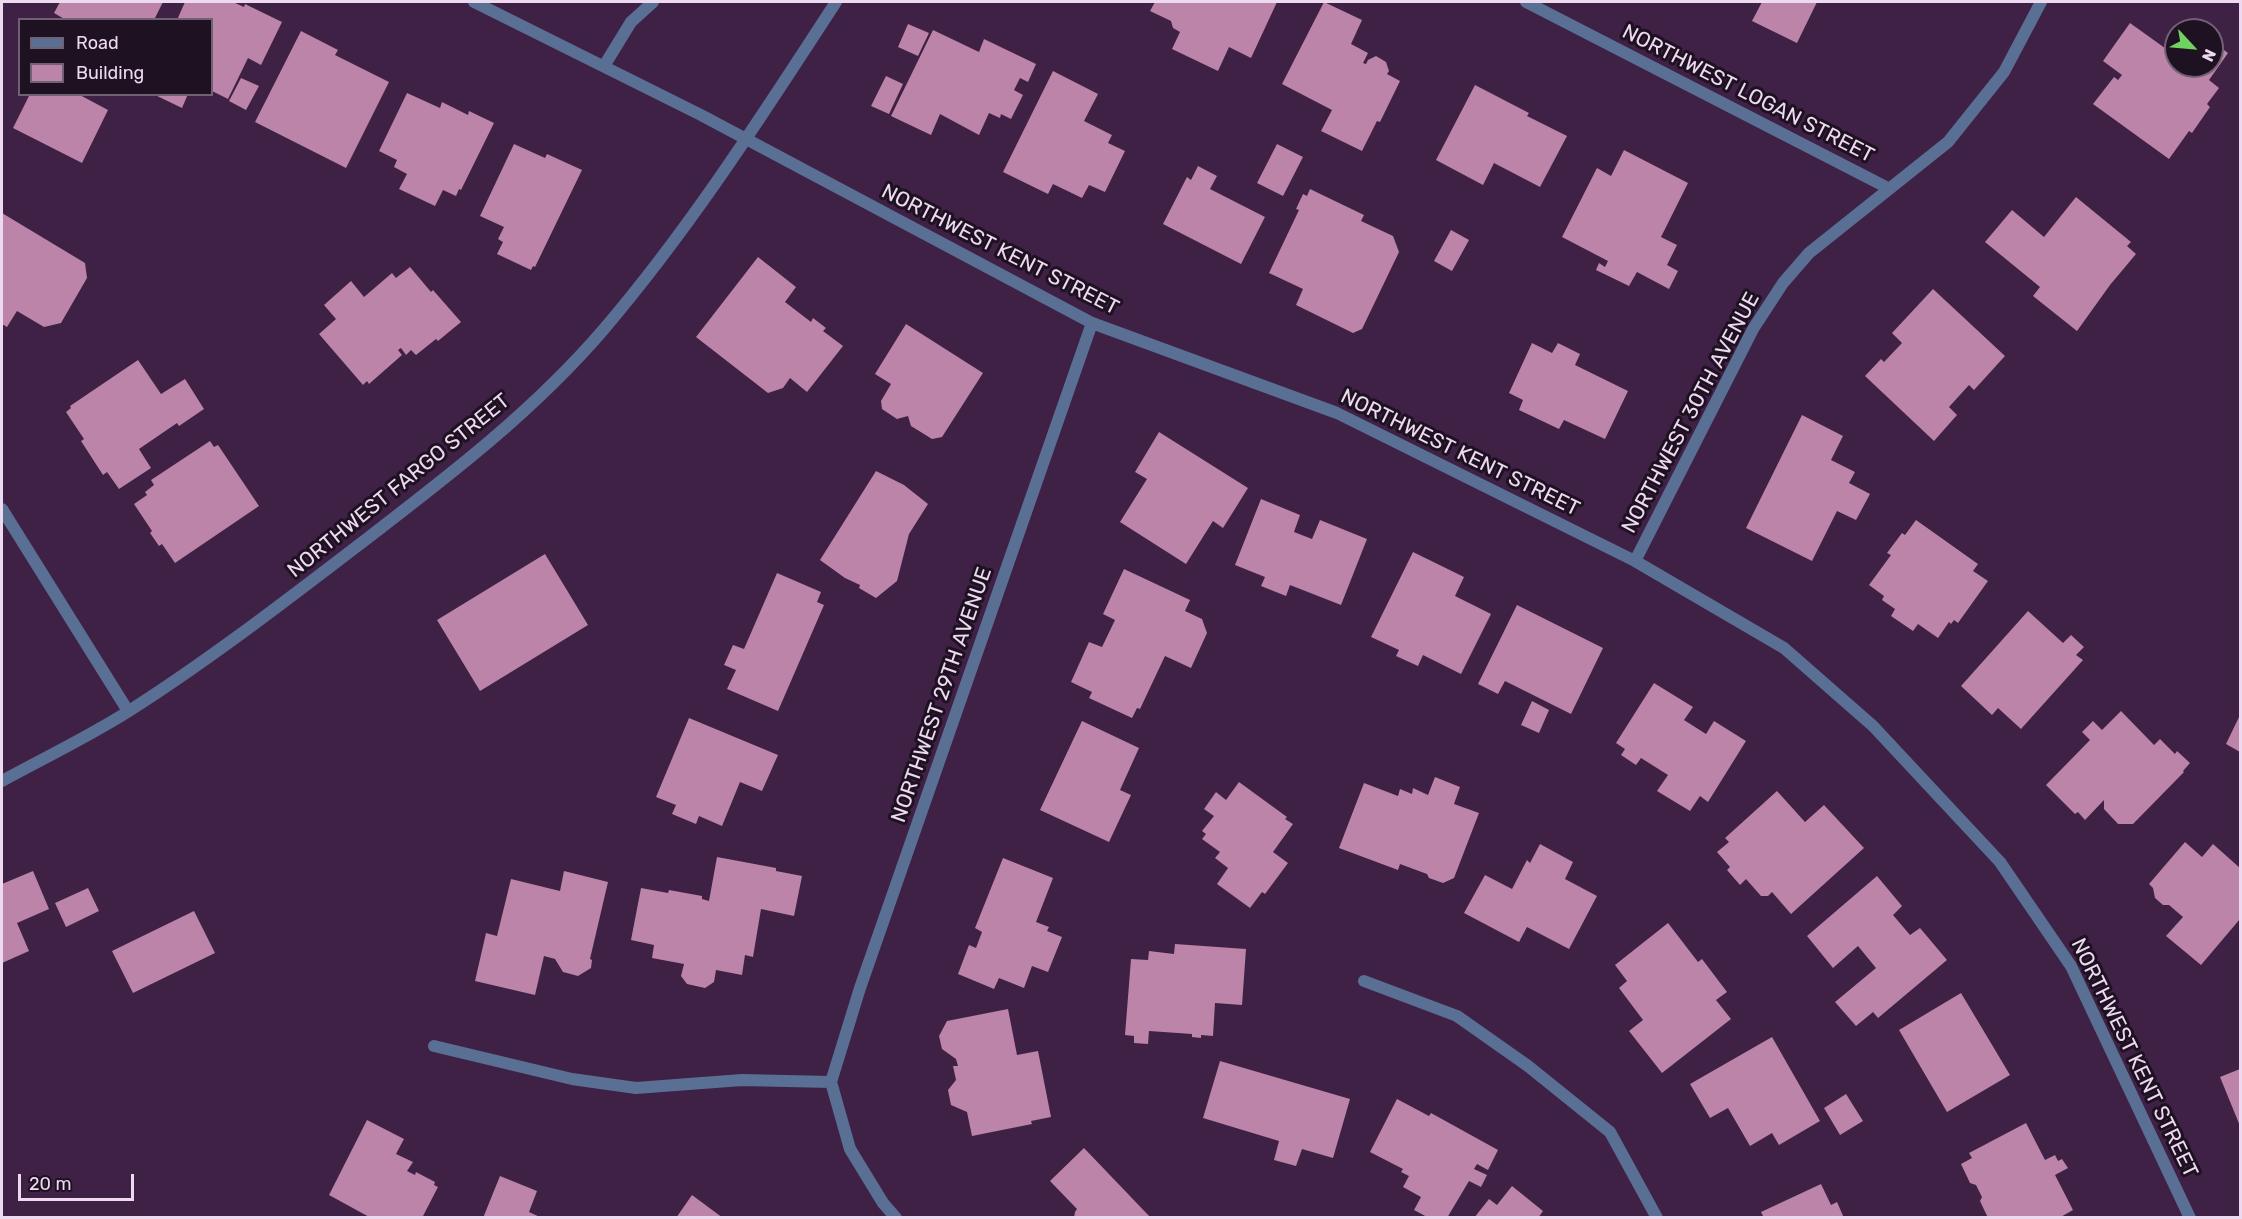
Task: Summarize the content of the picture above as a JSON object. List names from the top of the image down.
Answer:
{
  "streets": {
    "street": [
      "NORTHWEST LOGAN STREET",
      "NORTHWEST KENT STREET",
      "NORTHWEST 30TH AVENUE",
      "NORTHWEST FARGO STREET",
      "NORTHWEST 29TH AVENUE"
    ]
  },
  "crossings": [
    ["NORTHWEST LOGAN STREET", "NORTHWEST 30TH AVENUE"],
    ["NORTHWEST KENT STREET", "NORTHWEST 30TH AVENUE"],
    ["NORTHWEST KENT STREET", "NORTHWEST FARGO STREET"],
    ["NORTHWEST KENT STREET", "NORTHWEST 29TH AVENUE"]
  ],
  "legend": ["Road", "Building"],
  "scale_bar": "20 m",
  "north": "bottom right"
}
